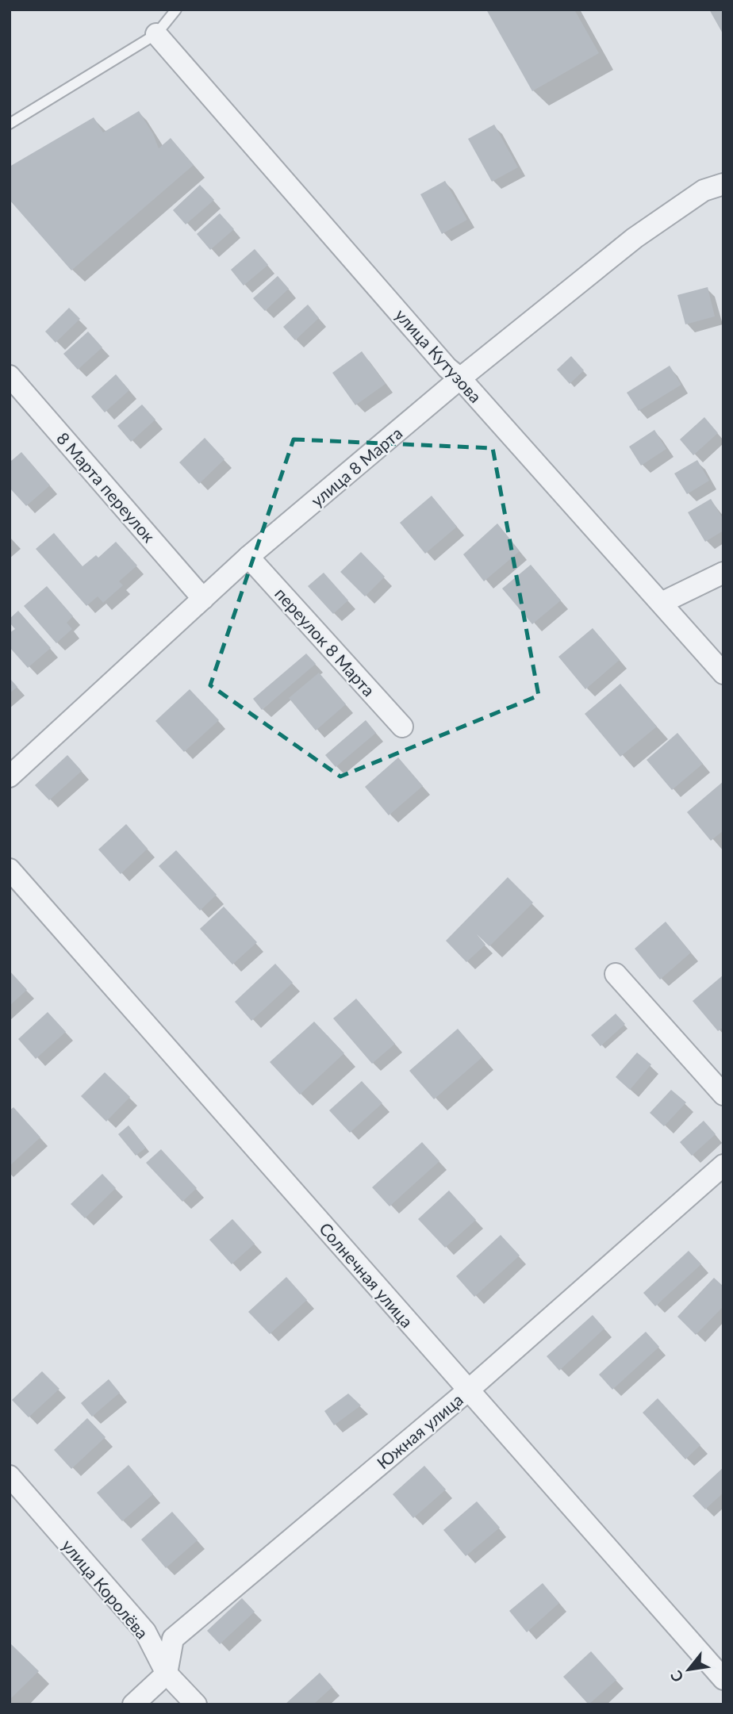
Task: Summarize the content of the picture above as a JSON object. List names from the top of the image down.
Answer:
{
  "streets": {
    "street": [
      "улица Кутузова",
      "улица 8 Марта",
      "8 Марта переулок",
      "переулок 8 Марта",
      "Солнечная улица",
      "Южная улица",
      "улица Королёва"
    ]
  },
  "crossings": [
    ["улица Кутузова", "улица 8 Марта"],
    ["улица 8 Марта", "8 Марта переулок"],
    ["улица 8 Марта", "переулок 8 Марта"],
    ["Солнечная улица", "Южная улица"],
    ["Южная улица", "улица Королёва"]
  ],
  "north": "bottom left"
}
